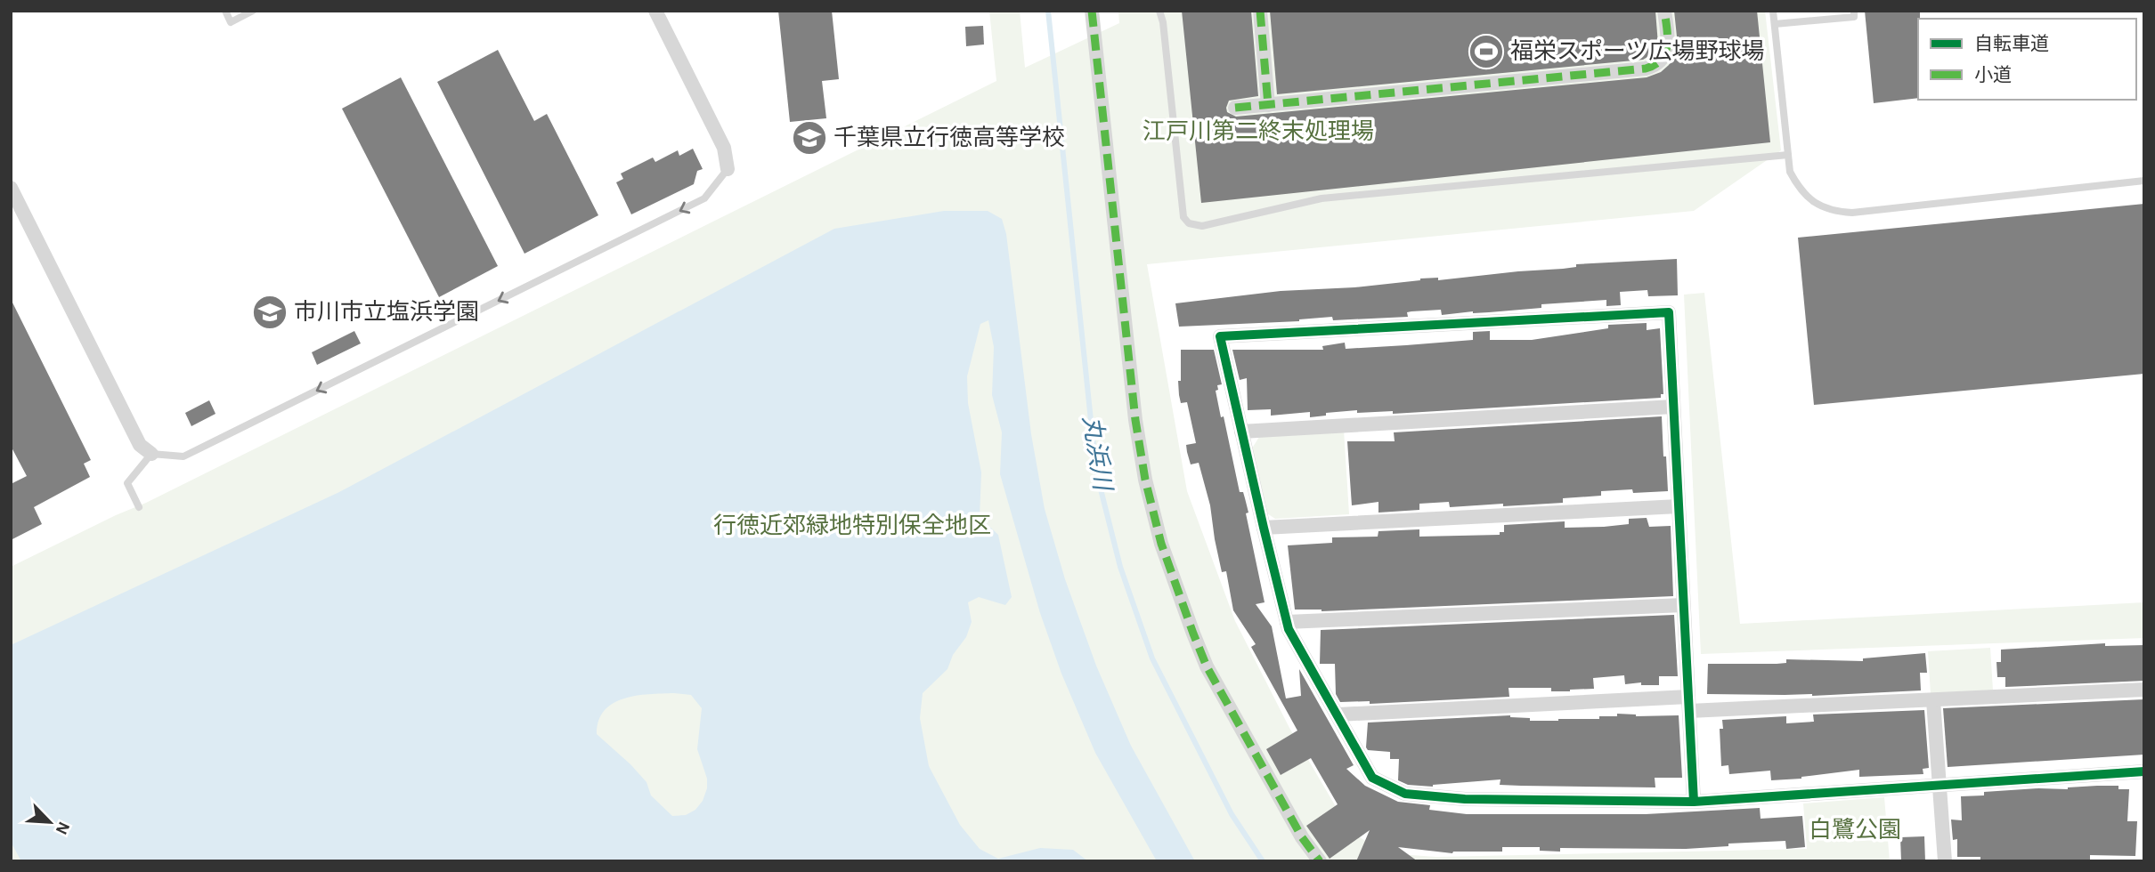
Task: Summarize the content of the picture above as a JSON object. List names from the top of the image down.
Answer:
{
  "water": ["丸浜川"],
  "parks": ["江戸川第二終末処理場", "行徳近郊緑地特別保全地区", "白鷺公園"],
  "places": {
    "sports": ["福栄スポーツ広場野球場"],
    "school or university": ["千葉県立行徳高等学校", "市川市立塩浜学園"]
  },
  "legend": ["自転車道", "小道"],
  "north": "bottom right"
}
